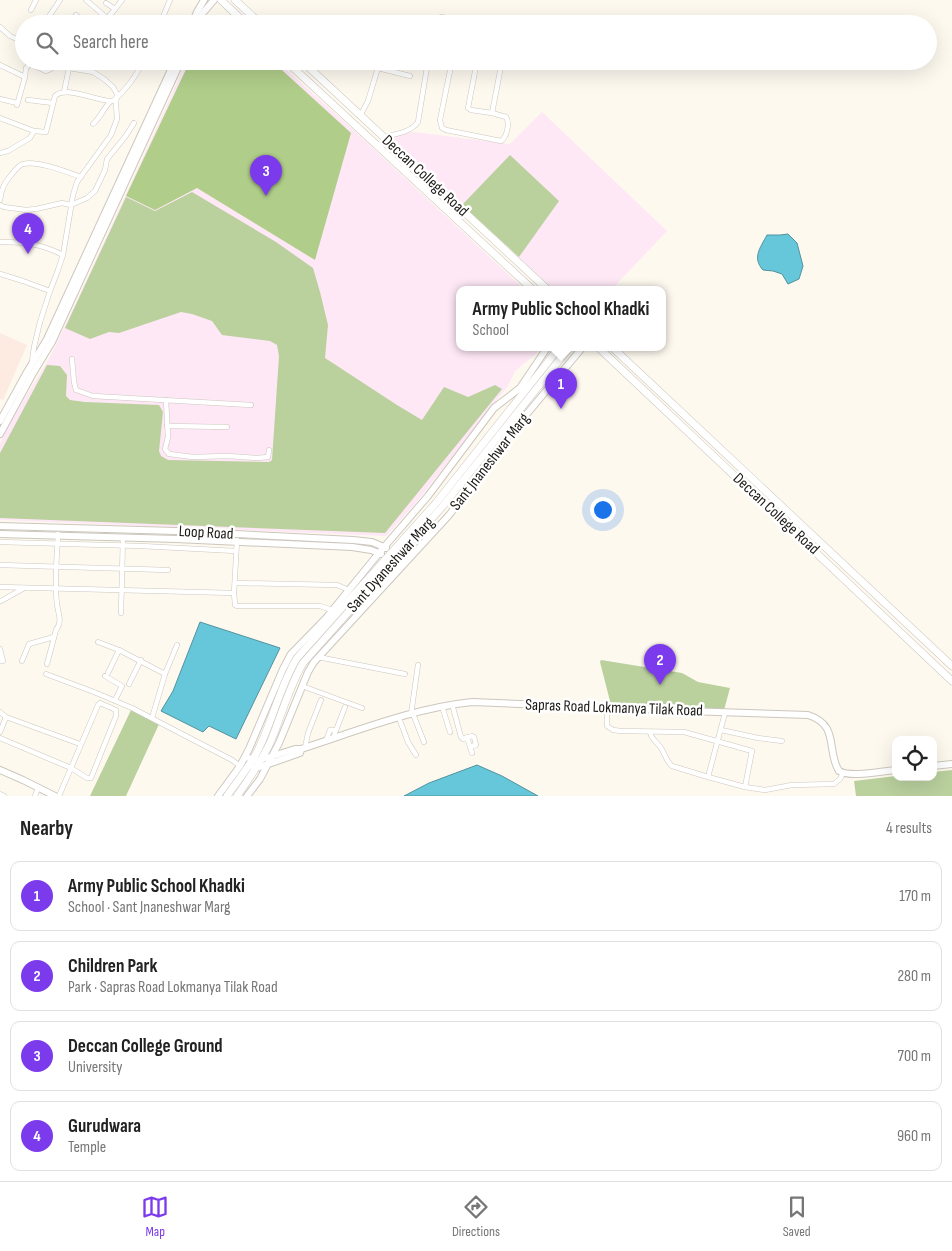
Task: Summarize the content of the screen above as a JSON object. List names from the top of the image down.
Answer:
{
  "streets": {
    "main road": ["Deccan College Road", "Sant Dyaneshwar Marg"],
    "street": ["Sant Jnaneshwar Marg", "Loop Road", "Sapras Road Lokmanya Tilak Road"]
  },
  "crossings": [
    ["Sant Jnaneshwar Marg", "Loop Road"],
    ["Sant Jnaneshwar Marg", "Sant Dyaneshwar Marg"],
    ["Sant Jnaneshwar Marg", "Sapras Road Lokmanya Tilak Road"],
    ["Loop Road", "Sant Dyaneshwar Marg"],
    ["Sant Dyaneshwar Marg", "Sapras Road Lokmanya Tilak Road"]
  ],
  "page": {
    "search": "Search here",
    "pins": [
      "3",
      "4",
      "1",
      "2"
    ],
    "popup": ["Army Public School Khadki", "School"],
    "heading": ["Nearby", "4 results"],
    "list": [
      {
        "mark": "1",
        "name": "Army Public School Khadki",
        "note": "School · Sant Jnaneshwar Marg",
        "value": "170 m"
      },
      {
        "mark": "2",
        "name": "Children Park",
        "note": "Park · Sapras Road Lokmanya Tilak Road",
        "value": "280 m"
      },
      {
        "mark": "3",
        "name": "Deccan College Ground",
        "note": "University",
        "value": "700 m"
      },
      {
        "mark": "4",
        "name": "Gurudwara",
        "note": "Temple",
        "value": "960 m"
      }
    ],
    "nav": ["Map", "Directions", "Saved"]
  }
}
